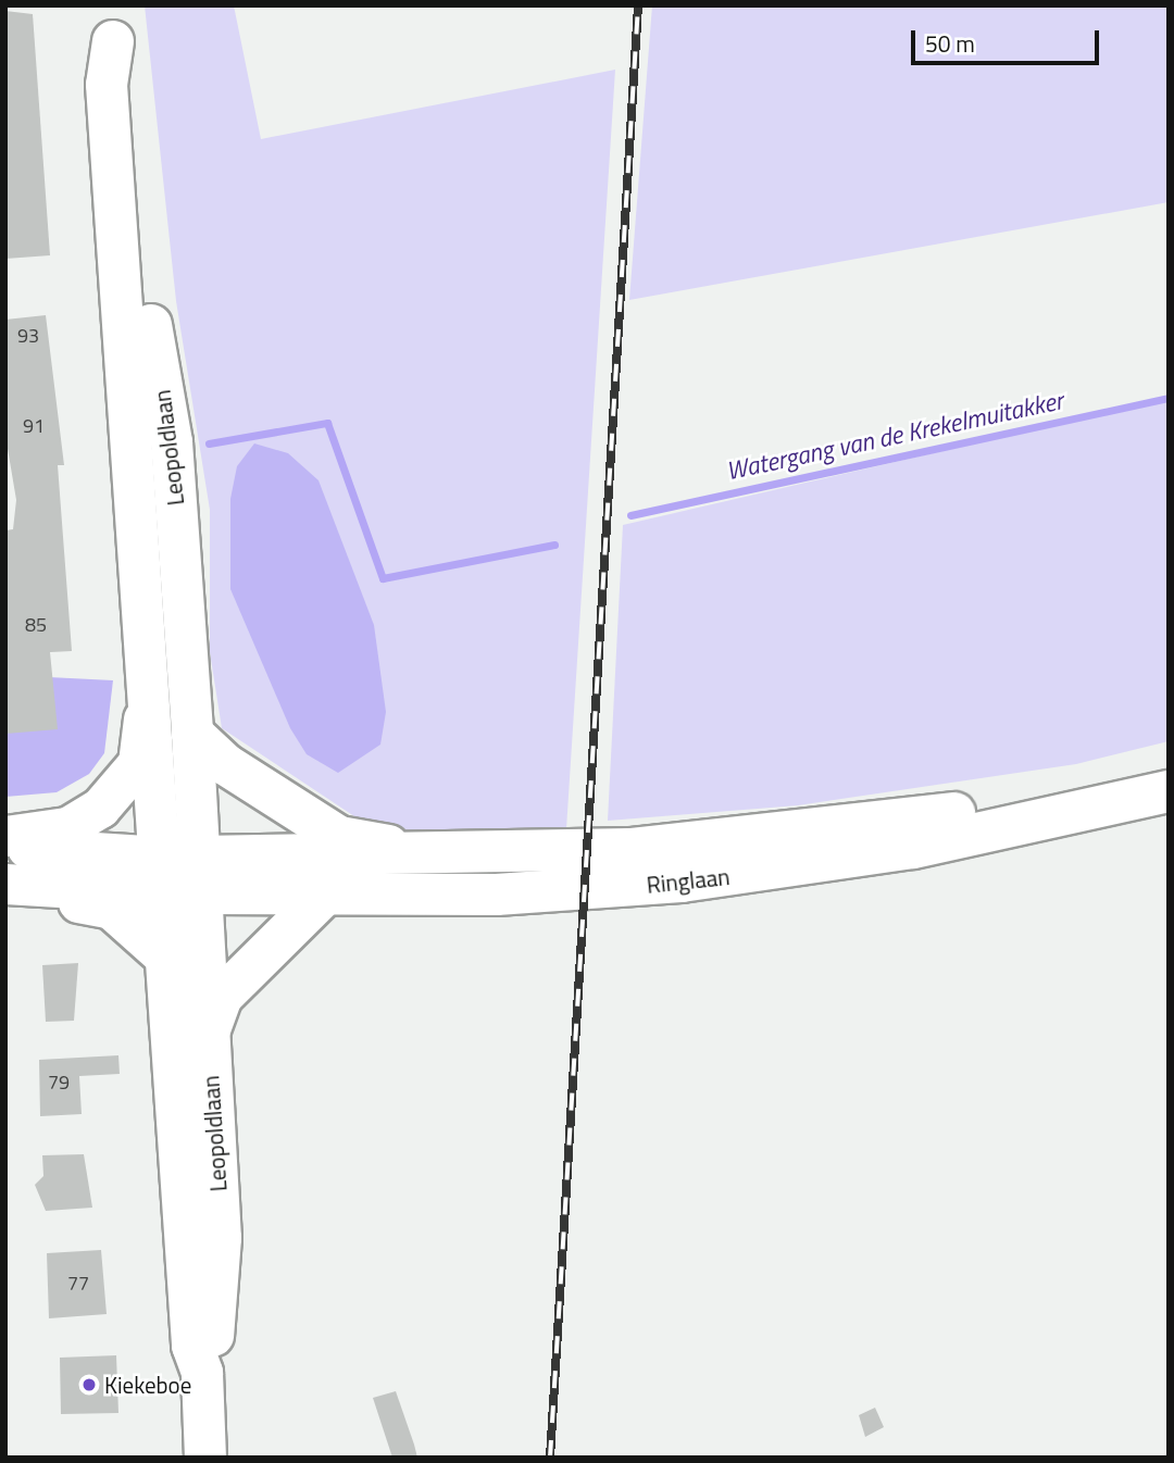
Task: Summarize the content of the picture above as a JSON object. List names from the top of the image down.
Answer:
{
  "streets": {
    "main road": ["Leopoldlaan", "Ringlaan"]
  },
  "crossings": [
    ["Leopoldlaan", "Ringlaan"]
  ],
  "water": ["Watergang van de Krekelmuitakker"],
  "places": ["Kiekeboe"],
  "house_numbers": [
    "93",
    "91",
    "85",
    "79",
    "77"
  ],
  "scale_bar": "50 m"
}
